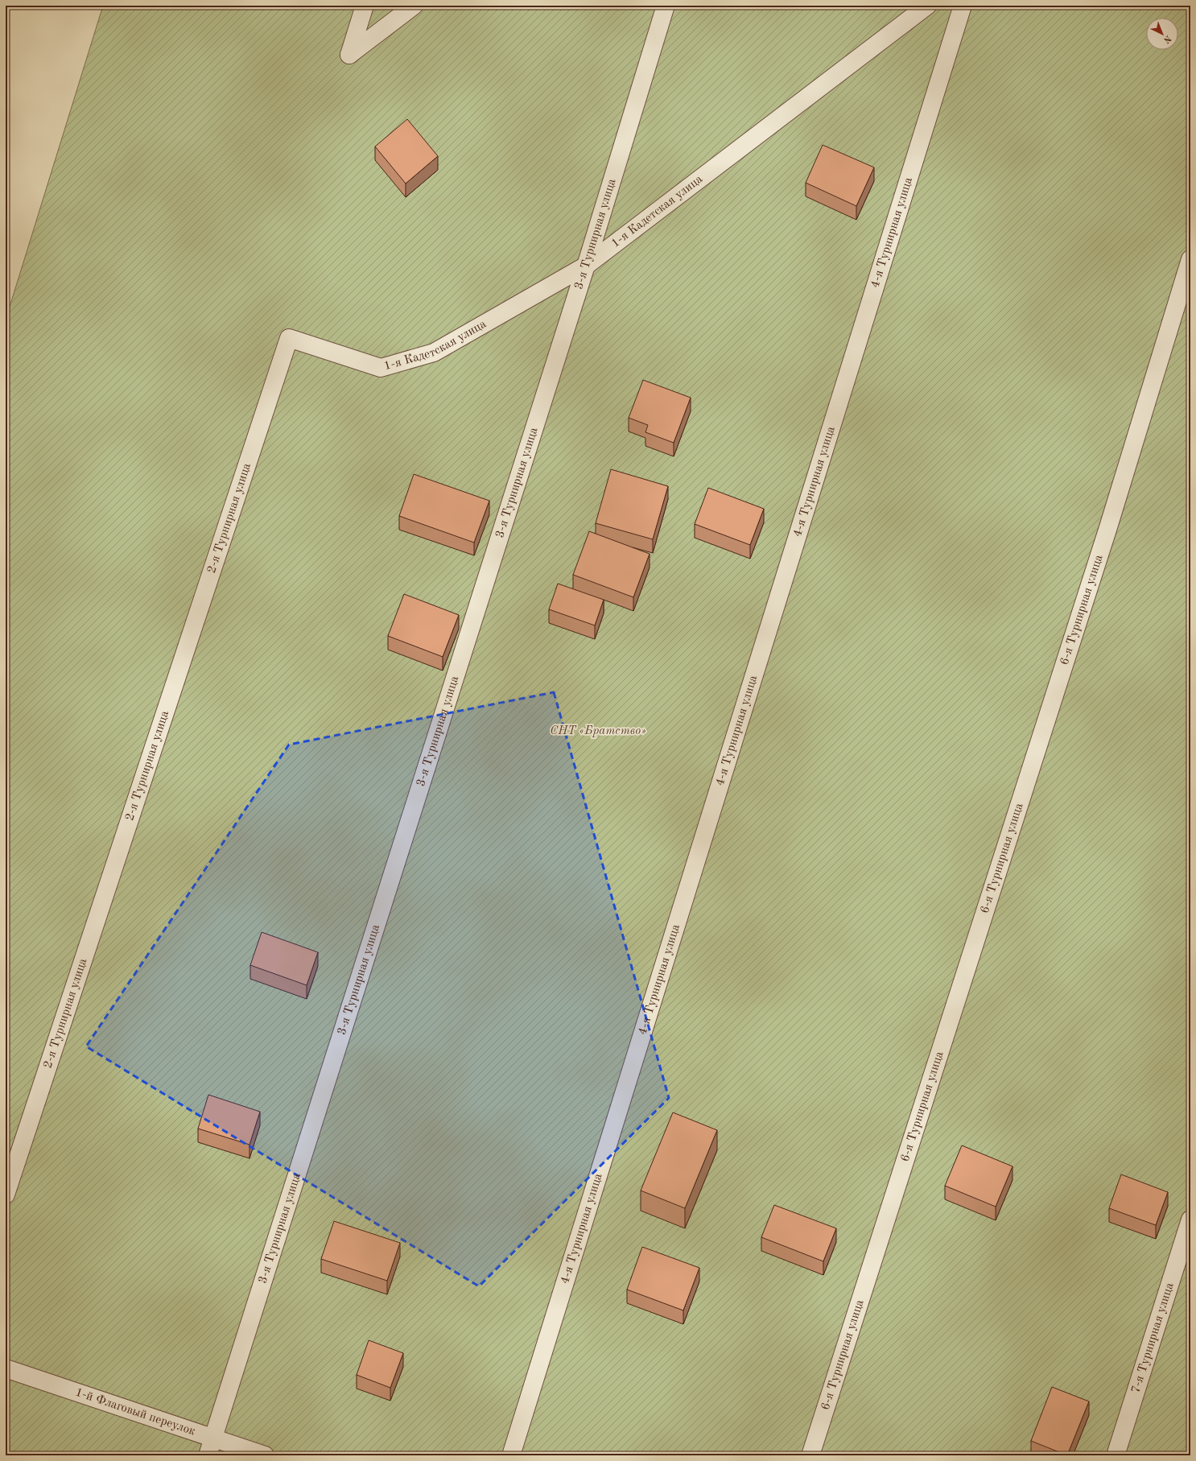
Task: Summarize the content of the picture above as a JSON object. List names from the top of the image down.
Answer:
{
  "streets": {
    "lane": [
      "1-я Кадетская улица",
      "4-я Турнирная улица",
      "3-я Турнирная улица",
      "2-я Турнирная улица",
      "6-я Турнирная улица",
      "7-я Турнирная улица",
      "1-й Флаговый переулок"
    ]
  },
  "crossings": [
    ["1-я Кадетская улица", "3-я Турнирная улица"],
    ["1-я Кадетская улица", "2-я Турнирная улица"],
    ["3-я Турнирная улица", "1-й Флаговый переулок"]
  ],
  "parks": ["СНТ «Братство»"],
  "north": "bottom right"
}
